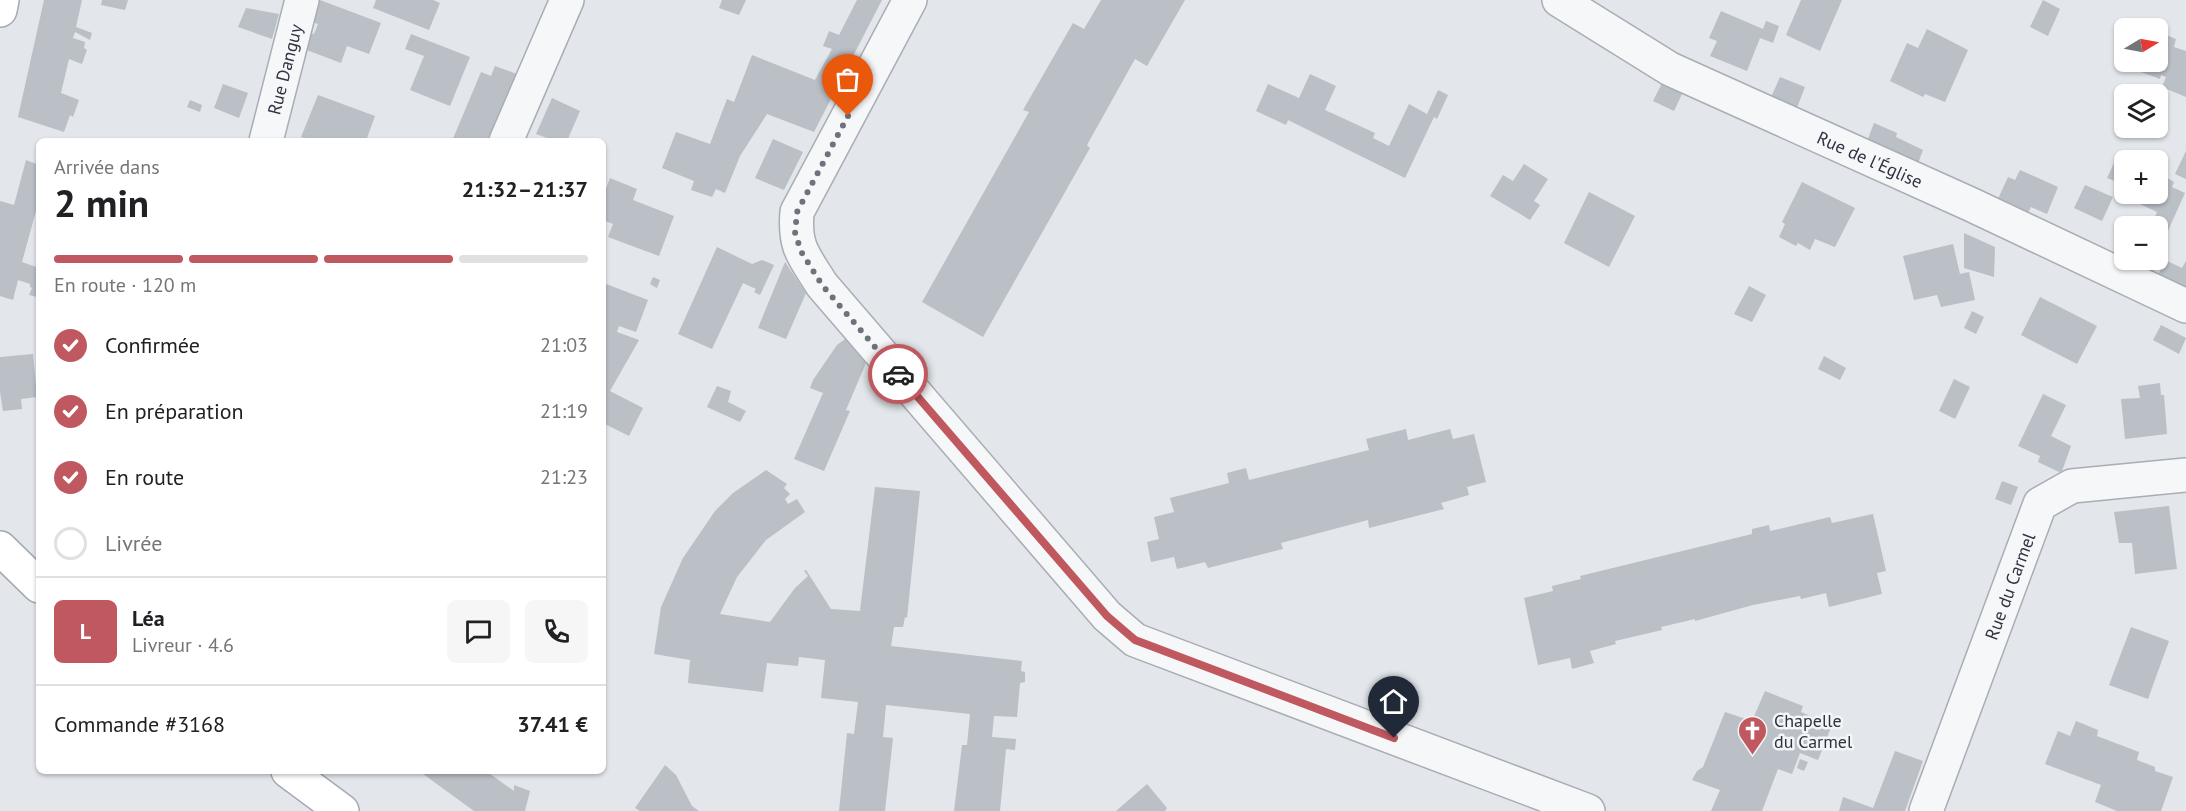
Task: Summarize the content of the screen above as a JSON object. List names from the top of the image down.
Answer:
{
  "streets": {
    "street": ["Rue Danguy", "Rue de l'Église", "Rue du Carmel"]
  },
  "places": {
    "church": ["Chapelle du Carmel"]
  },
  "north": "right",
  "page": {
    "map_buttons": ["+", "−"],
    "heading": ["2 min", "Arrivée dans", "21:32–21:37"],
    "panel": [
      "Léa",
      "Livreur · 4.6",
      "Commande #3168",
      "37.41 €"
    ],
    "bar": "En route · 120 m",
    "list": [
      ["Confirmée", "21:03"],
      ["En préparation", "21:19"],
      ["En route", "21:23"],
      "Livrée"
    ],
    "round": "L"
  }
}
